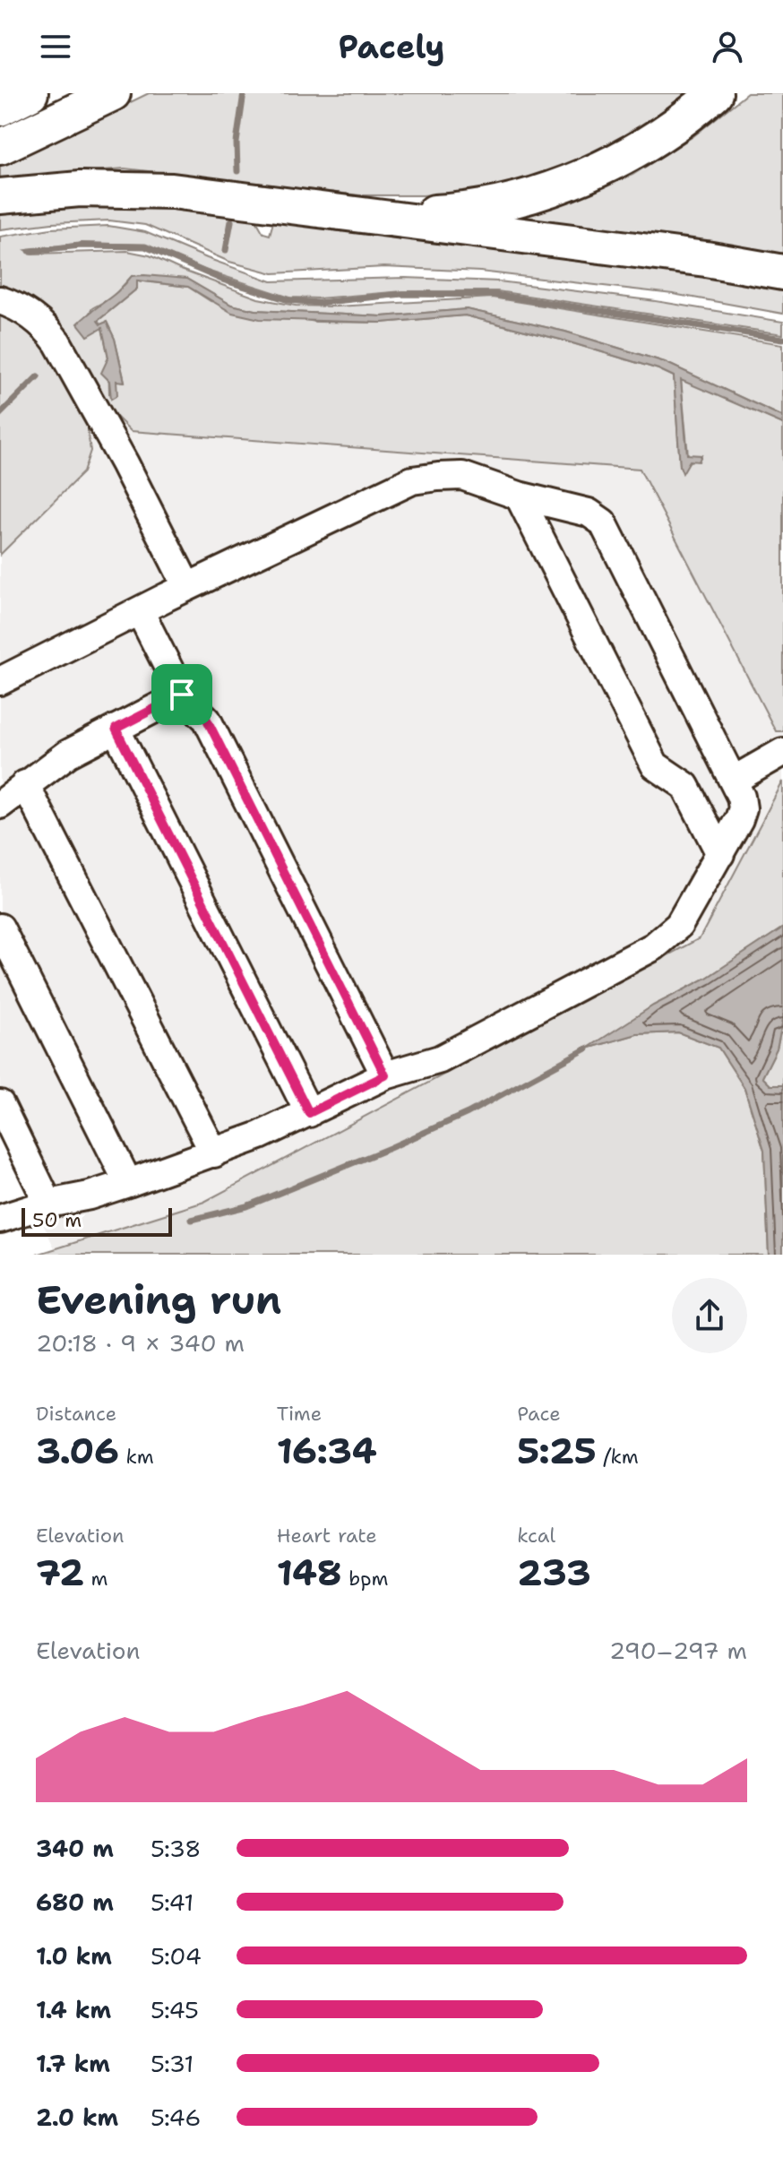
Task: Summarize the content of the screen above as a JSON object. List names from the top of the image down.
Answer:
{
  "scale_bar": "50 m",
  "page": {
    "header": "Pacely",
    "scale": "50 m",
    "heading": ["Evening run", "20:18 · 9 × 340 m"],
    "stats": [
      ["Distance", "3.06 km"],
      ["Time", "16:34"],
      ["Pace", "5:25 /km"],
      ["Elevation", "72 m"],
      ["Heart rate", "148 bpm"],
      ["kcal", "233"]
    ],
    "chart": ["Elevation", "290–297 m"],
    "list": [
      {
        "name": "340 m",
        "note": "5:38"
      },
      {
        "name": "680 m",
        "note": "5:41"
      },
      {
        "name": "1.0 km",
        "note": "5:04"
      },
      {
        "name": "1.4 km",
        "note": "5:45"
      },
      {
        "name": "1.7 km",
        "note": "5:31"
      },
      {
        "name": "2.0 km",
        "note": "5:46"
      }
    ]
  }
}
